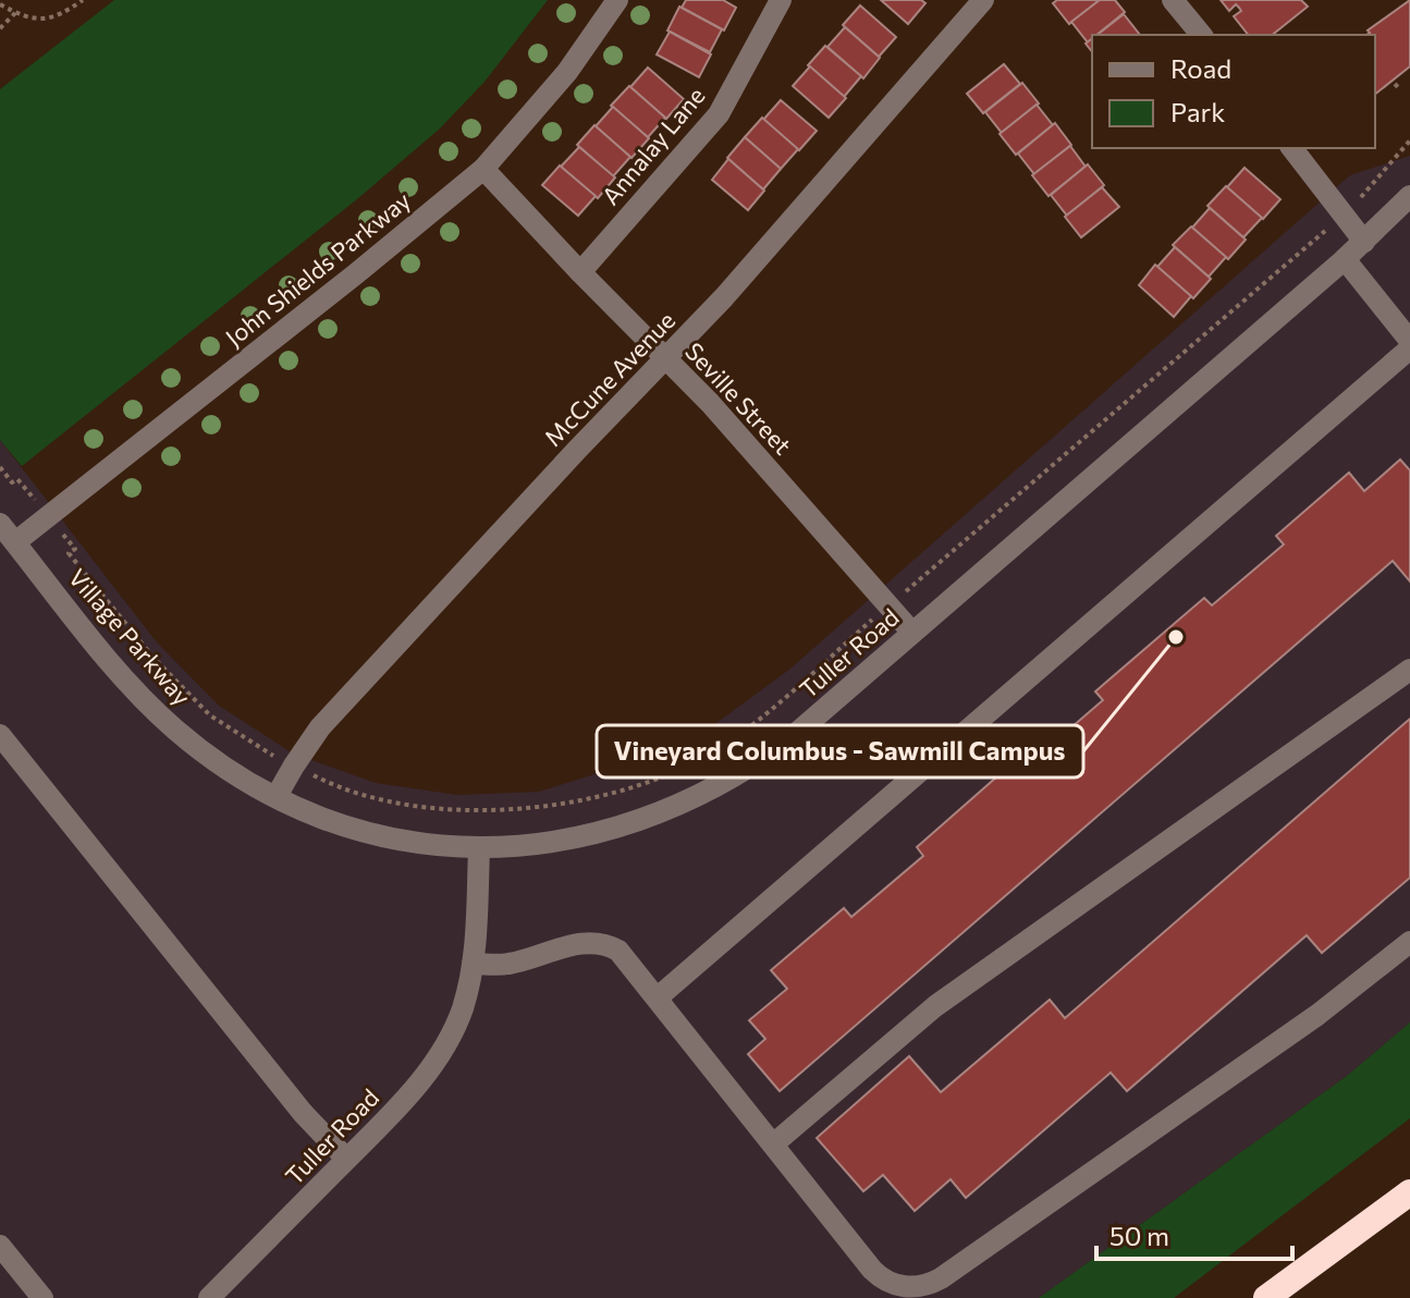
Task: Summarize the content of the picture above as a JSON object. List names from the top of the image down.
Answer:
{
  "streets": {
    "street": [
      "Annalay Lane",
      "John Shields Parkway",
      "McCune Avenue",
      "Seville Street",
      "Village Parkway",
      "Tuller Road"
    ]
  },
  "crossings": [
    ["Annalay Lane", "Seville Street"],
    ["John Shields Parkway", "Seville Street"],
    ["John Shields Parkway", "Village Parkway"],
    ["McCune Avenue", "Seville Street"],
    ["McCune Avenue", "Village Parkway"],
    ["Seville Street", "Tuller Road"],
    ["Village Parkway", "Tuller Road"]
  ],
  "places": ["Vineyard Columbus - Sawmill Campus"],
  "legend": ["Road", "Park"],
  "scale_bar": "50 m"
}
